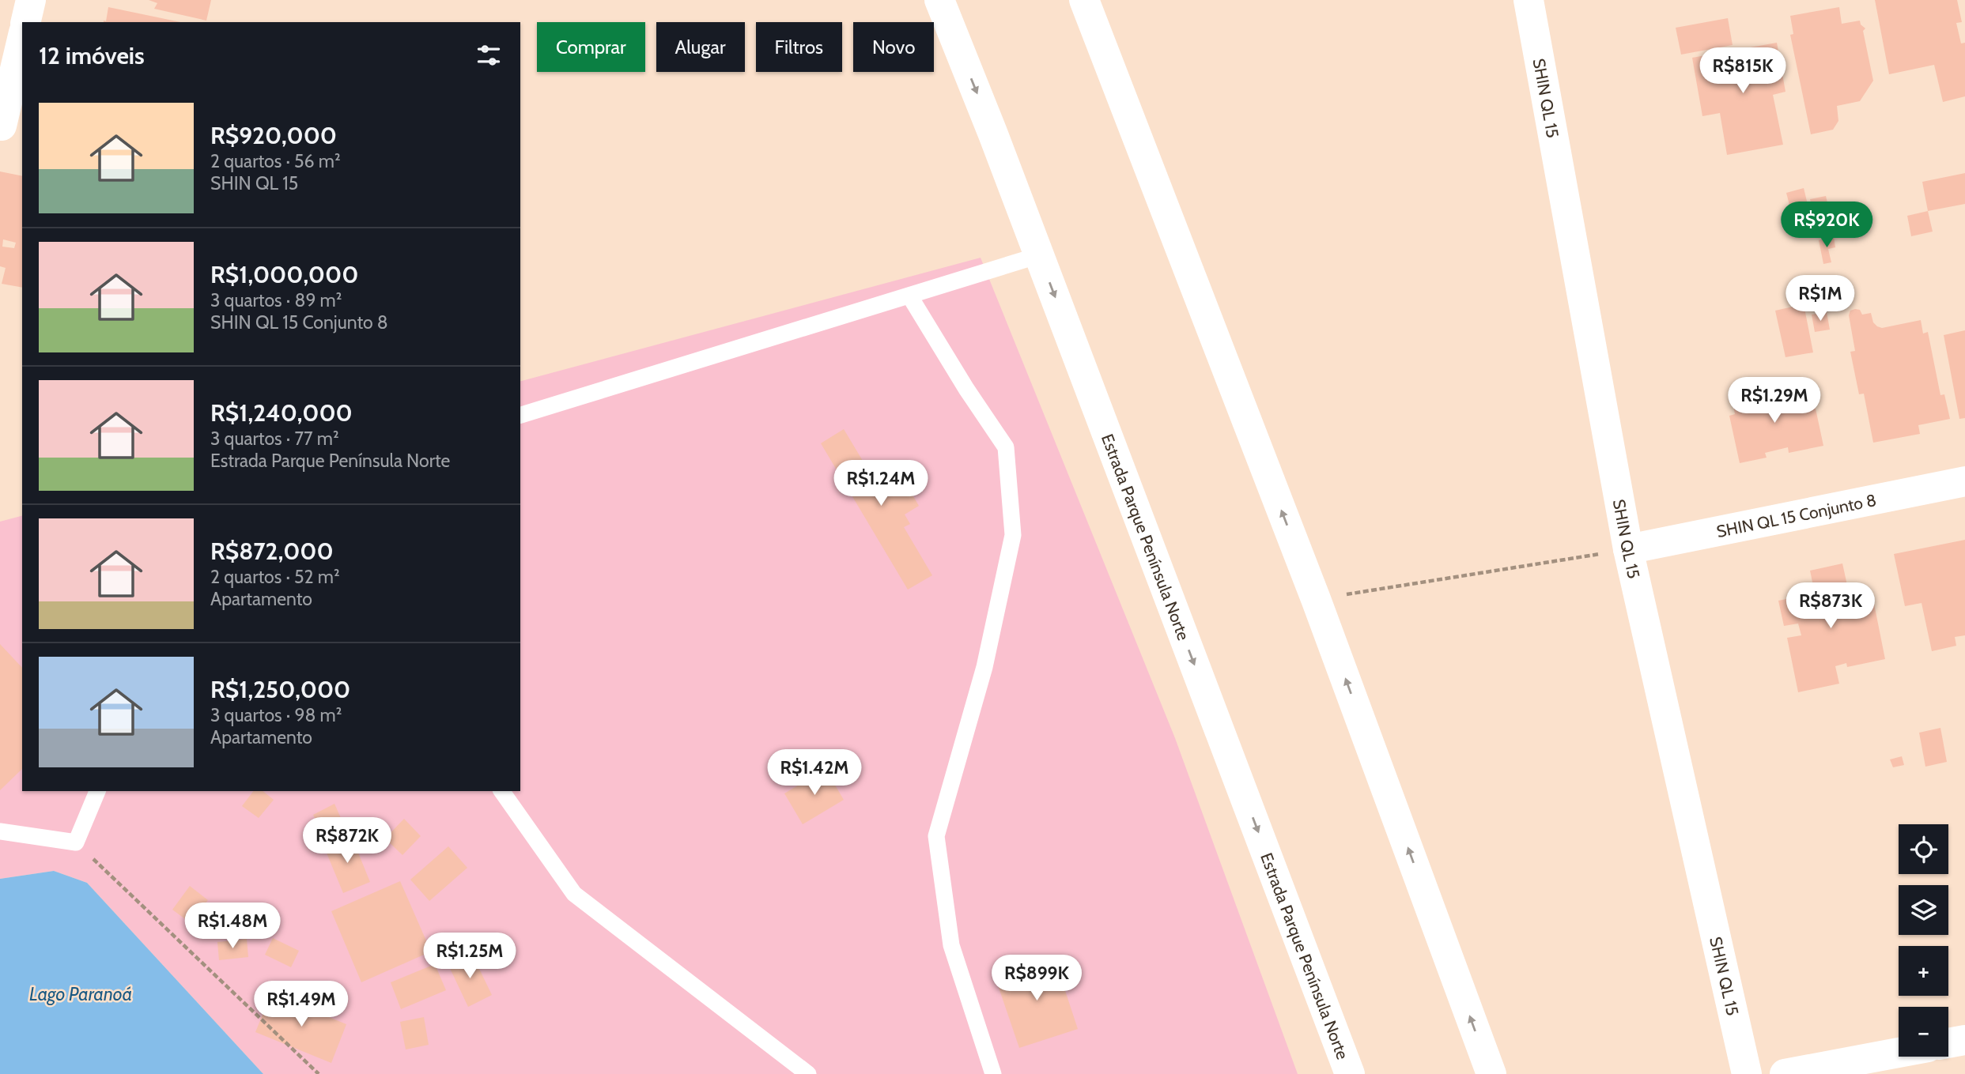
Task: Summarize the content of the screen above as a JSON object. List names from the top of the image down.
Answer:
{
  "streets": {
    "main road": ["SHIN QL 15", "SHIN QL 15 Conjunto 8", "Estrada Parque Península Norte"]
  },
  "crossings": [
    ["SHIN QL 15", "SHIN QL 15 Conjunto 8"]
  ],
  "water": ["Lago Paranoá"],
  "page": {
    "chip": [
      "Comprar",
      "Alugar",
      "Filtros",
      "Novo"
    ],
    "heading": "12 imóveis",
    "price": [
      "R$815K",
      "R$920K",
      "R$1M",
      "R$1.29M",
      "R$1.24M",
      "R$873K",
      "R$1.42M",
      "R$872K",
      "R$1.48M",
      "R$1.25M",
      "R$899K",
      "R$1.49M"
    ],
    "list": [
      {
        "name": "R$920,000",
        "note": "2 quartos · 56 m² · SHIN QL 15"
      },
      {
        "name": "R$1,000,000",
        "note": "3 quartos · 89 m² · SHIN QL 15 Conjunto 8"
      },
      {
        "name": "R$1,240,000",
        "note": "3 quartos · 77 m² · Estrada Parque Península Norte"
      },
      {
        "name": "R$872,000",
        "note": "2 quartos · 52 m² · Apartamento"
      },
      {
        "name": "R$1,250,000",
        "note": "3 quartos · 98 m² · Apartamento"
      }
    ],
    "map_buttons": ["+", "−"]
  }
}
